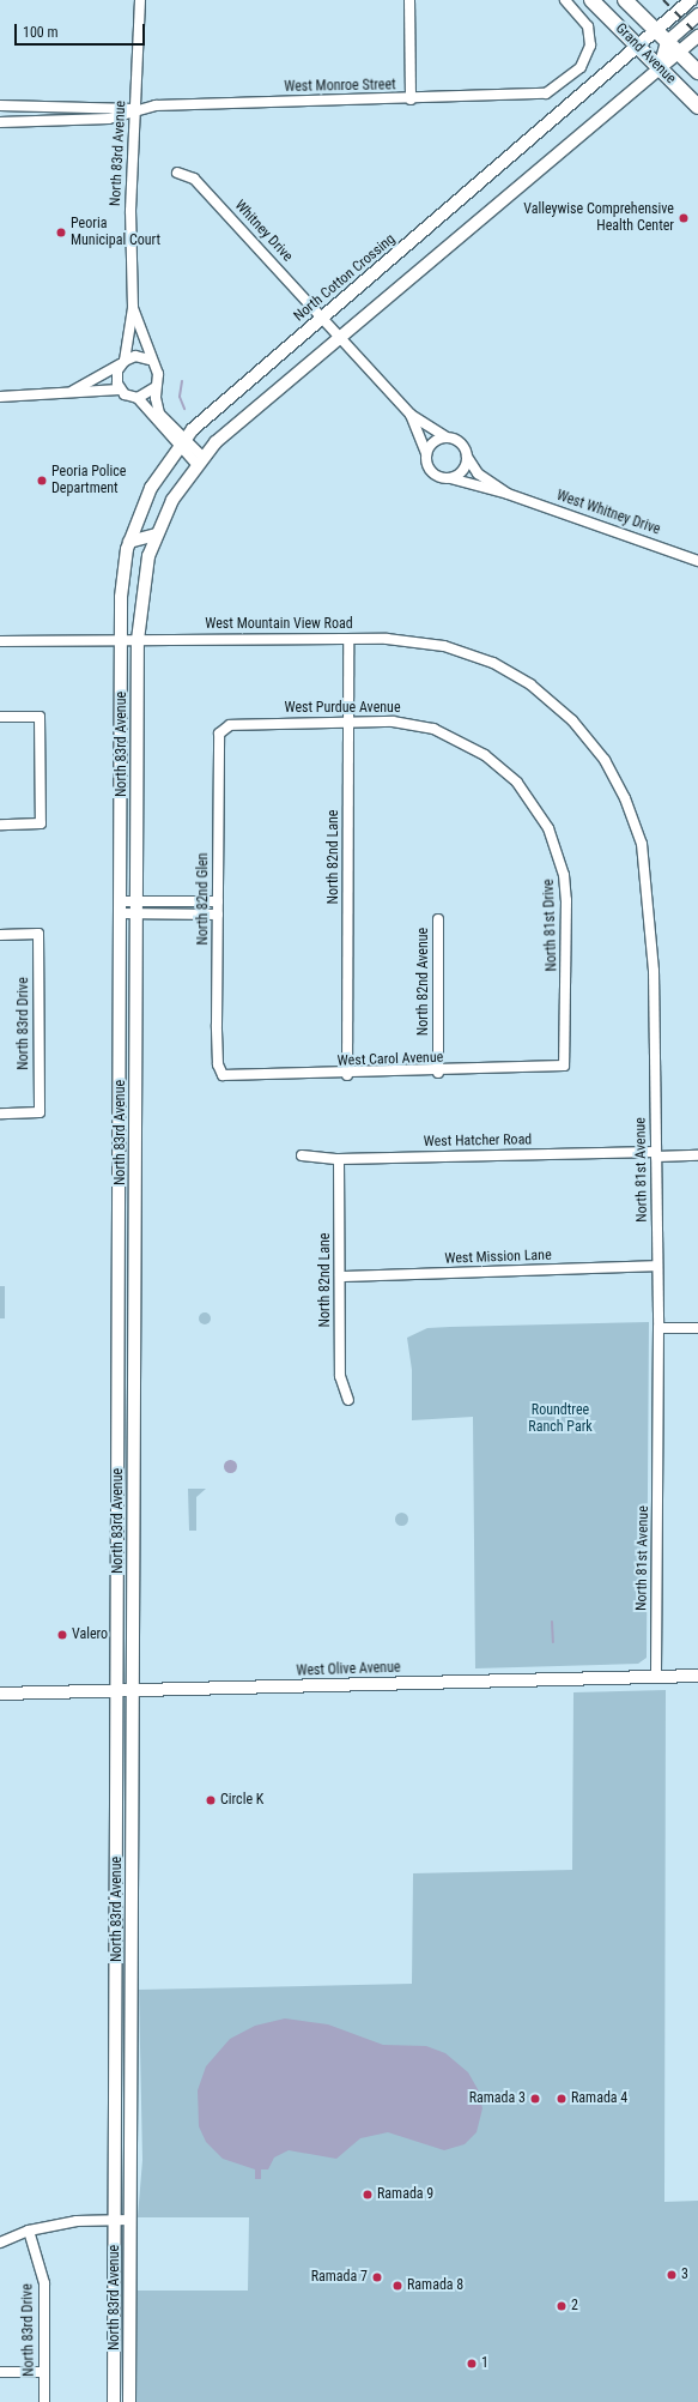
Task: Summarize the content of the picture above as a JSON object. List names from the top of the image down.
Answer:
{
  "streets": {
    "highway": ["Grand Avenue"],
    "main road": ["North 83rd Avenue", "North Cotton Crossing", "West Olive Avenue"],
    "street": [
      "West Monroe Street",
      "Whitney Drive",
      "West Whitney Drive",
      "West Mountain View Road",
      "West Purdue Avenue",
      "North 82nd Lane",
      "North 82nd Glen",
      "North 81st Drive",
      "North 82nd Avenue",
      "North 83rd Drive",
      "West Carol Avenue",
      "West Hatcher Road",
      "North 81st Avenue",
      "West Mission Lane"
    ]
  },
  "crossings": [
    ["Grand Avenue", "North Cotton Crossing"],
    ["West Monroe Street", "North 83rd Avenue"],
    ["North 83rd Avenue", "North Cotton Crossing"],
    ["North 83rd Avenue", "West Mountain View Road"],
    ["North 83rd Avenue", "West Olive Avenue"],
    ["Whitney Drive", "North Cotton Crossing"],
    ["Whitney Drive", "West Whitney Drive"],
    ["North Cotton Crossing", "West Whitney Drive"],
    ["North Cotton Crossing", "West Mountain View Road"],
    ["West Mountain View Road", "North 82nd Lane"],
    ["West Mountain View Road", "North 81st Avenue"],
    ["West Purdue Avenue", "North 82nd Lane"],
    ["West Purdue Avenue", "North 82nd Glen"],
    ["West Purdue Avenue", "North 81st Drive"],
    ["North 82nd Lane", "West Carol Avenue"],
    ["North 82nd Lane", "West Hatcher Road"],
    ["North 82nd Lane", "West Mission Lane"],
    ["North 82nd Glen", "West Carol Avenue"],
    ["North 81st Drive", "West Carol Avenue"],
    ["North 82nd Avenue", "West Carol Avenue"],
    ["West Hatcher Road", "North 81st Avenue"],
    ["North 81st Avenue", "West Mission Lane"],
    ["North 81st Avenue", "West Olive Avenue"]
  ],
  "parks": ["Roundtree Ranch Park"],
  "places": [
    "Valleywise Comprehensive Health Center",
    "Peoria Municipal Court",
    "Peoria Police Department",
    "Valero",
    "Circle K",
    "Ramada 3",
    "Ramada 4",
    "Ramada 9",
    "3",
    "Ramada 7",
    "Ramada 8",
    "2",
    "1"
  ],
  "scale_bar": "100 m"
}
